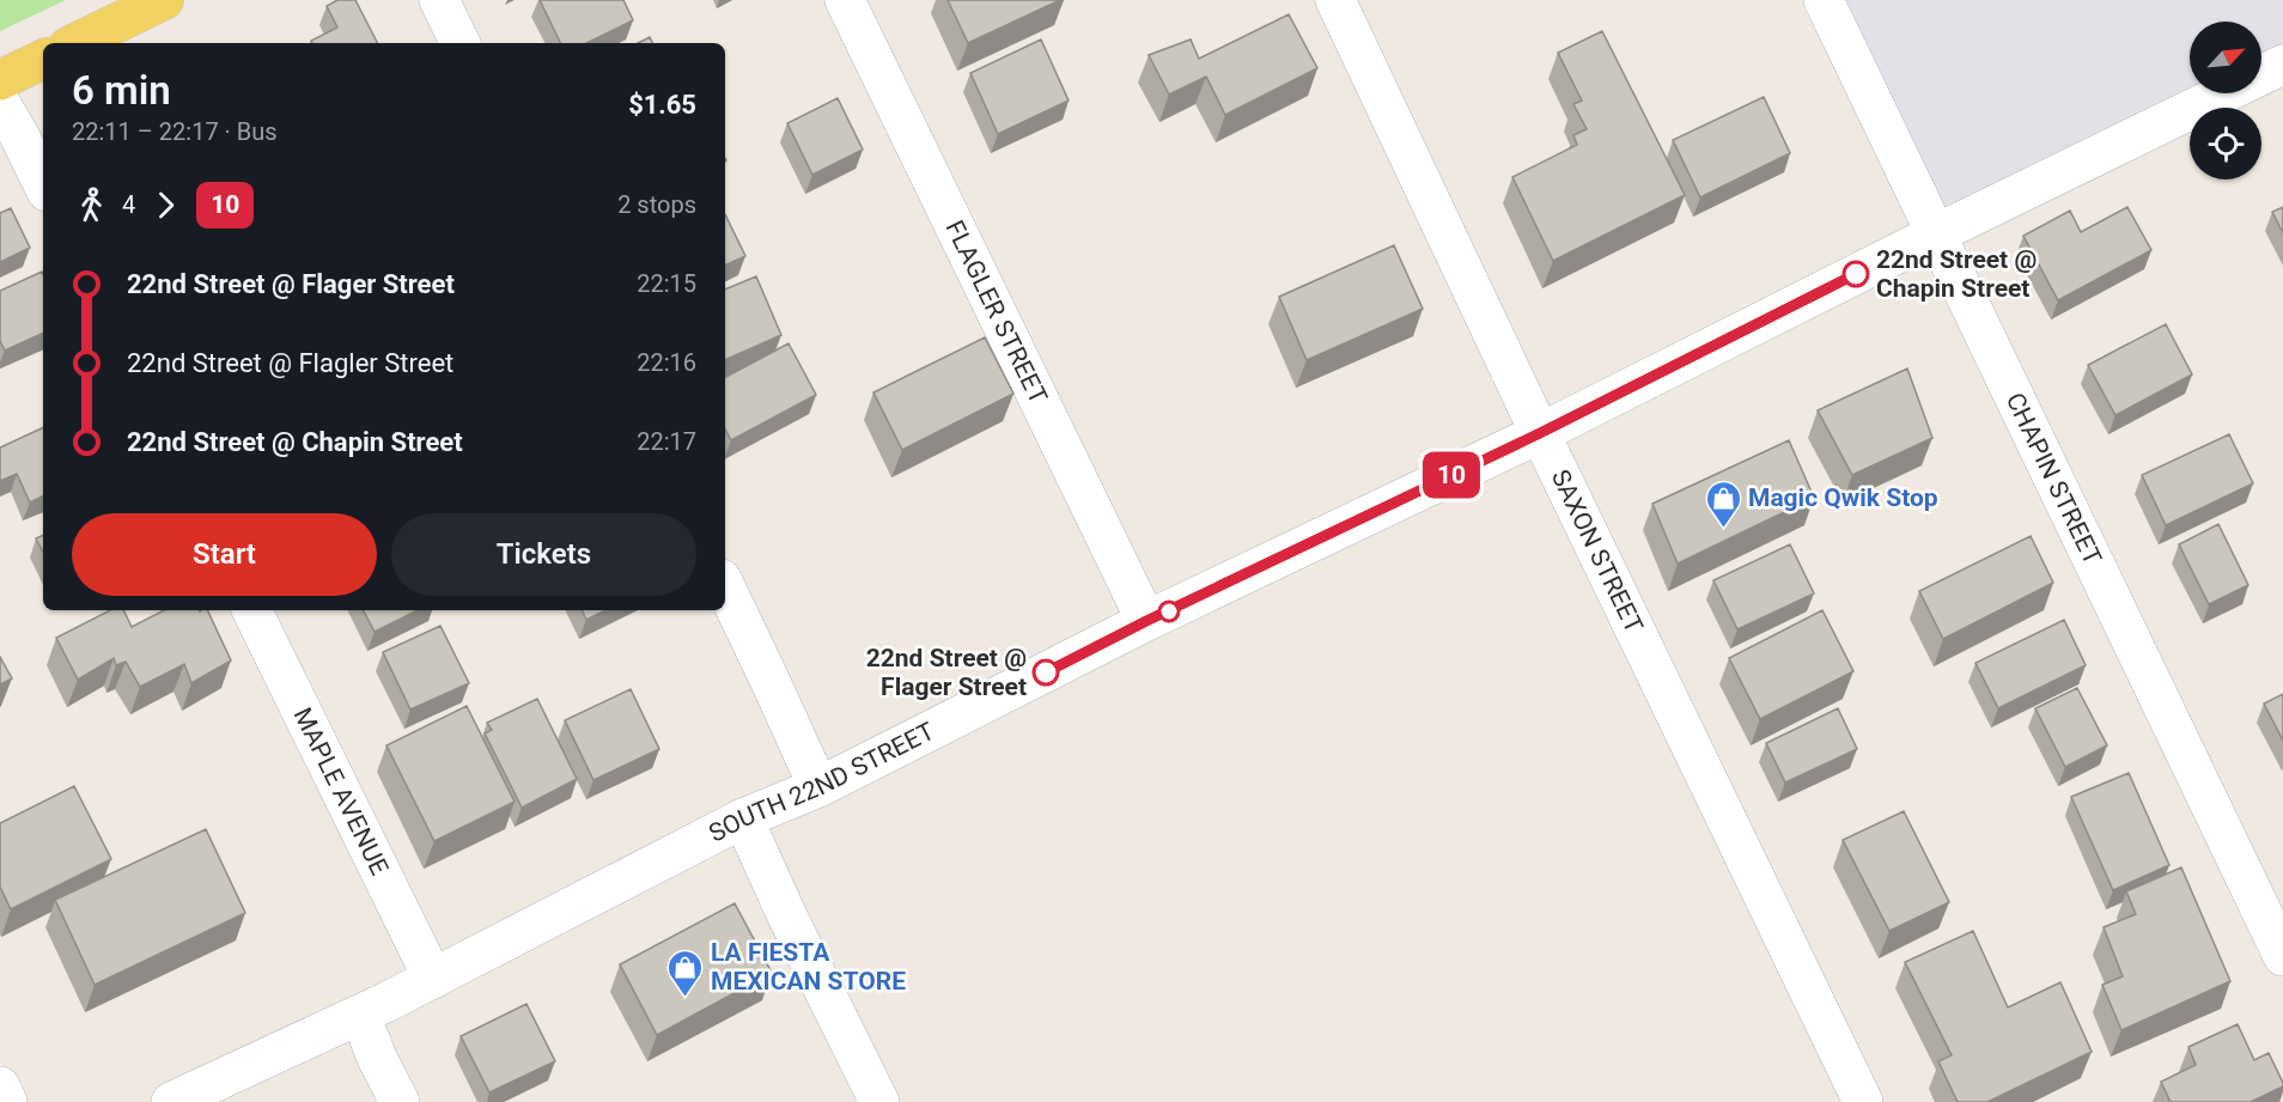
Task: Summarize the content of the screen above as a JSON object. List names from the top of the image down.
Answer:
{
  "streets": {
    "street": [
      "FLAGLER STREET",
      "CHAPIN STREET",
      "SAXON STREET",
      "SOUTH 22ND STREET",
      "MAPLE AVENUE"
    ]
  },
  "crossings": [
    ["FLAGLER STREET", "SOUTH 22ND STREET"],
    ["CHAPIN STREET", "SOUTH 22ND STREET"],
    ["SAXON STREET", "SOUTH 22ND STREET"],
    ["SOUTH 22ND STREET", "MAPLE AVENUE"]
  ],
  "places": {
    "other": ["22nd Street @ Chapin Street", "22nd Street @ Flager Street"],
    "shop": ["Magic Qwik Stop", "LA FIESTA MEXICAN STORE"]
  },
  "lines": ["bus line 10"],
  "north": "top right",
  "page": {
    "on_map": "10",
    "heading": ["6 min", "22:11 – 22:17 · Bus", "$1.65"],
    "legs": ["4", "10", "2 stops"],
    "list": [
      {
        "name": "22nd Street @ Flager Street",
        "value": "22:15"
      },
      {
        "name": "22nd Street @ Flagler Street",
        "value": "22:16"
      },
      {
        "name": "22nd Street @ Chapin Street",
        "value": "22:17"
      }
    ],
    "buttons": ["Start", "Tickets"]
  }
}
